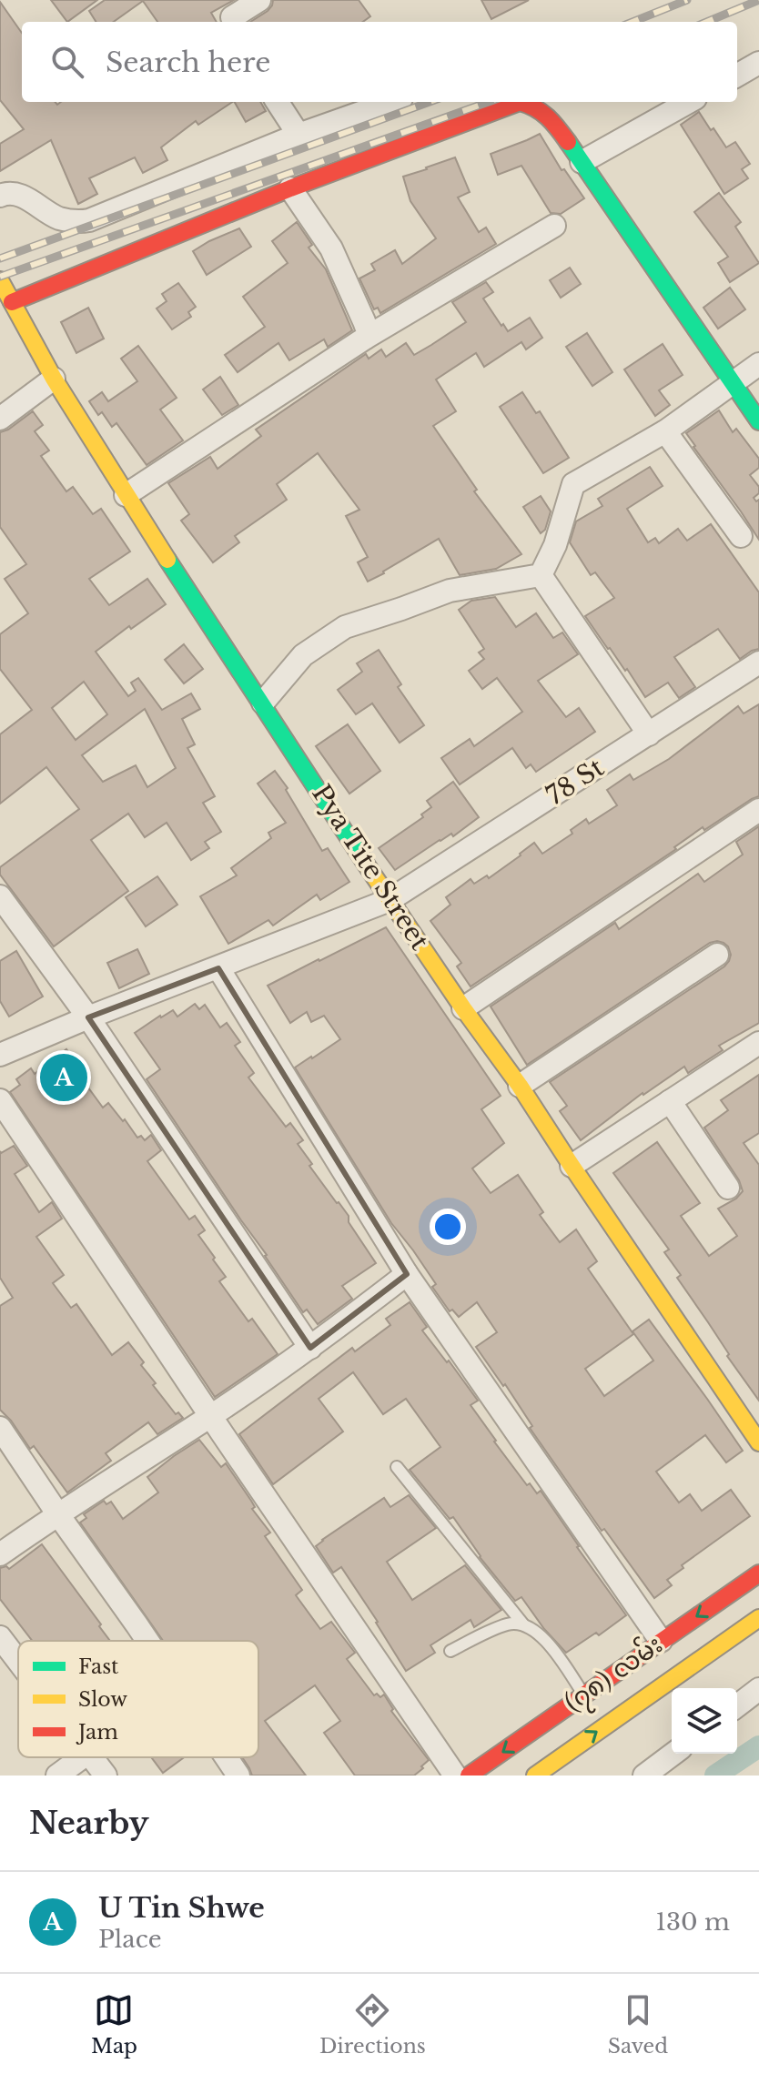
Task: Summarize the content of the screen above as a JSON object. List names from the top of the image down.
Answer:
{
  "streets": {
    "street": ["78 St", "Pya Tite Street", "(၇၈) လမ်း"]
  },
  "crossings": [
    ["78 St", "Pya Tite Street"]
  ],
  "legend": ["Fast", "Slow", "Jam"],
  "page": {
    "search": "Search here",
    "pins": "A",
    "heading": "Nearby",
    "list": [
      {
        "mark": "A",
        "name": "U Tin Shwe",
        "note": "Place",
        "value": "130 m"
      }
    ],
    "nav": ["Map", "Directions", "Saved"]
  }
}
